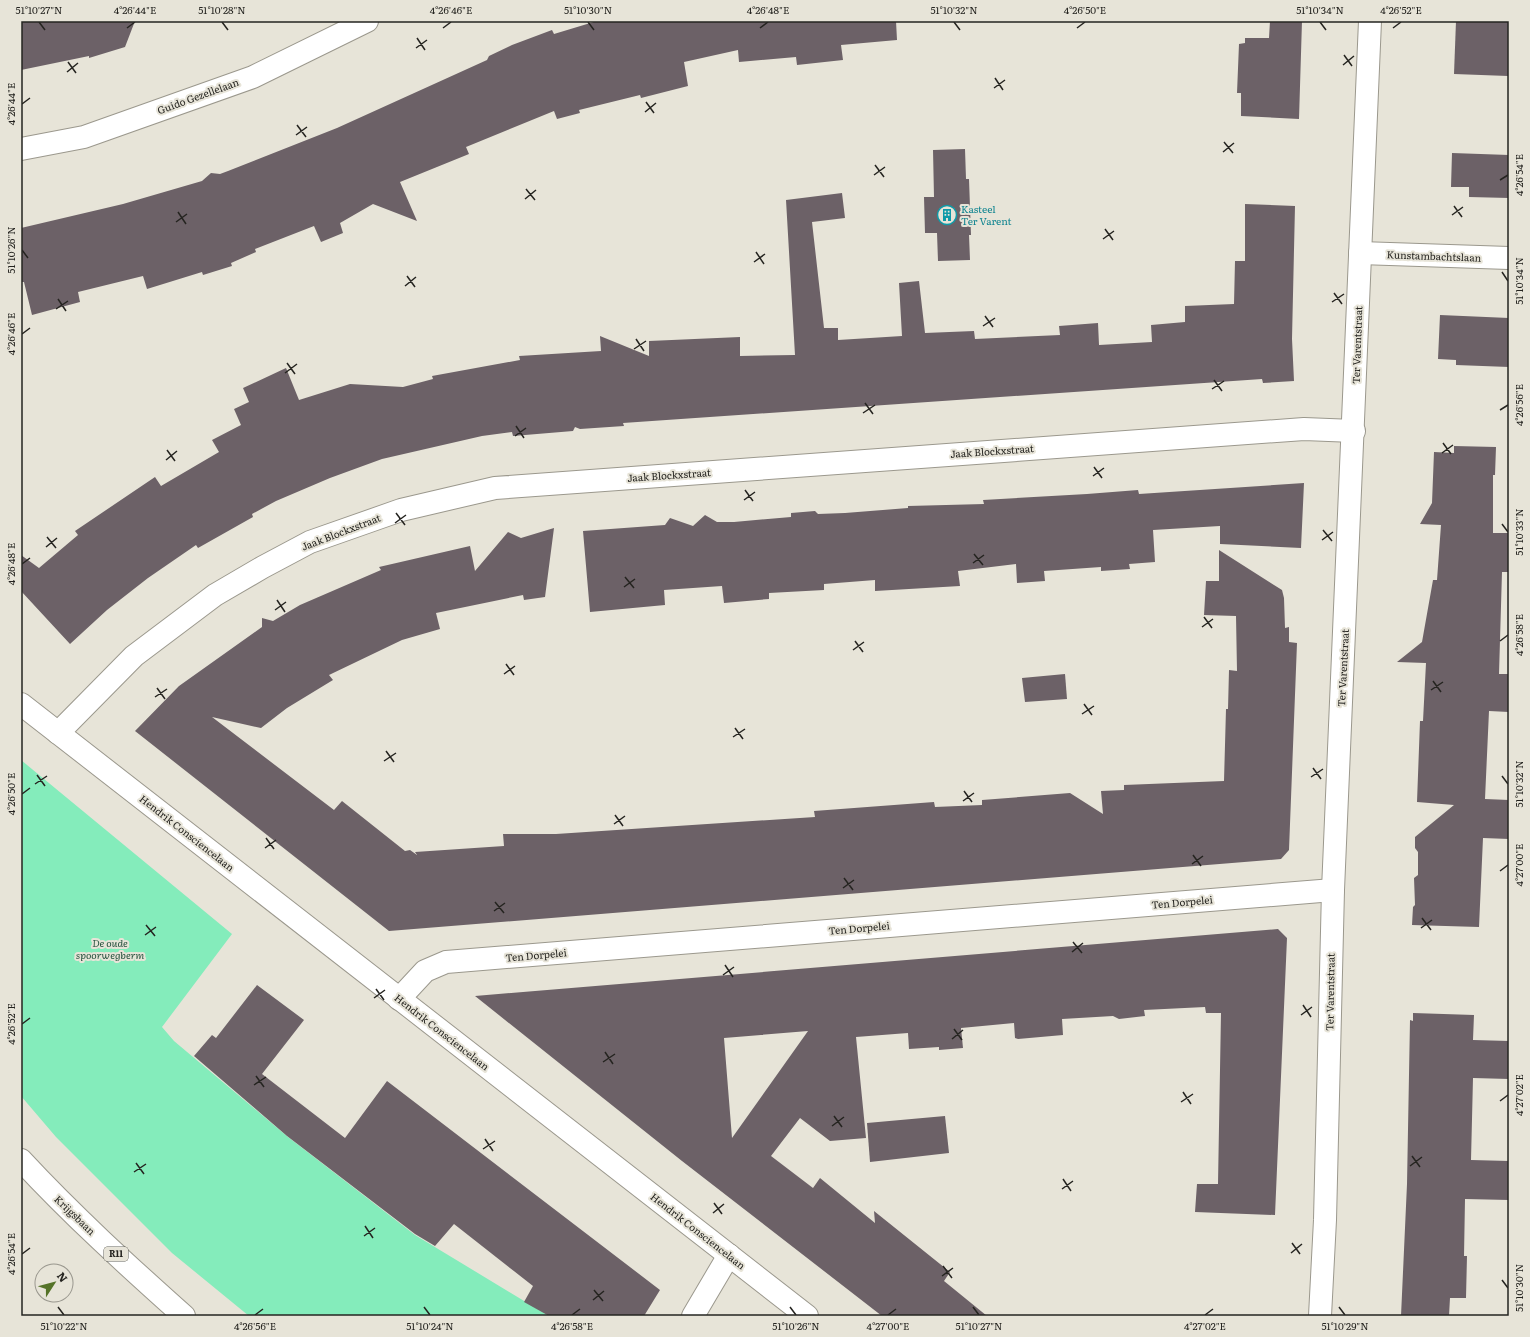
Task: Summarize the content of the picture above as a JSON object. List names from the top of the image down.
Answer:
{
  "streets": {
    "street": [
      "Guido Gezellelaan",
      "Kunstambachtslaan",
      "Ter Varentstraat",
      "Jaak Blockxstraat",
      "Hendrik Consciencelaan",
      "Ten Dorpelei",
      "Krijgsbaan",
      "R11"
    ]
  },
  "crossings": [
    ["Kunstambachtslaan", "Ter Varentstraat"],
    ["Ter Varentstraat", "Jaak Blockxstraat"],
    ["Ter Varentstraat", "Ten Dorpelei"],
    ["Jaak Blockxstraat", "Hendrik Consciencelaan"],
    ["Hendrik Consciencelaan", "Ten Dorpelei"]
  ],
  "parks": ["De oude spoorwegberm"],
  "places": {
    "building": ["Kasteel Ter Varent"]
  },
  "north": "top right",
  "coordinates": [
    "51°10'27\"N",
    "4°26'44\"E",
    "51°10'28\"N",
    "4°26'46\"E",
    "51°10'30\"N",
    "4°26'48\"E",
    "51°10'32\"N",
    "4°26'50\"E",
    "51°10'34\"N",
    "4°26'52\"E",
    "4°26'54\"E",
    "51°10'26\"N",
    "4°26'56\"E",
    "51°10'33\"N",
    "4°26'58\"E",
    "4°27'00\"E",
    "4°27'02\"E",
    "51°10'22\"N",
    "51°10'24\"N",
    "51°10'29\"N"
  ]
}
